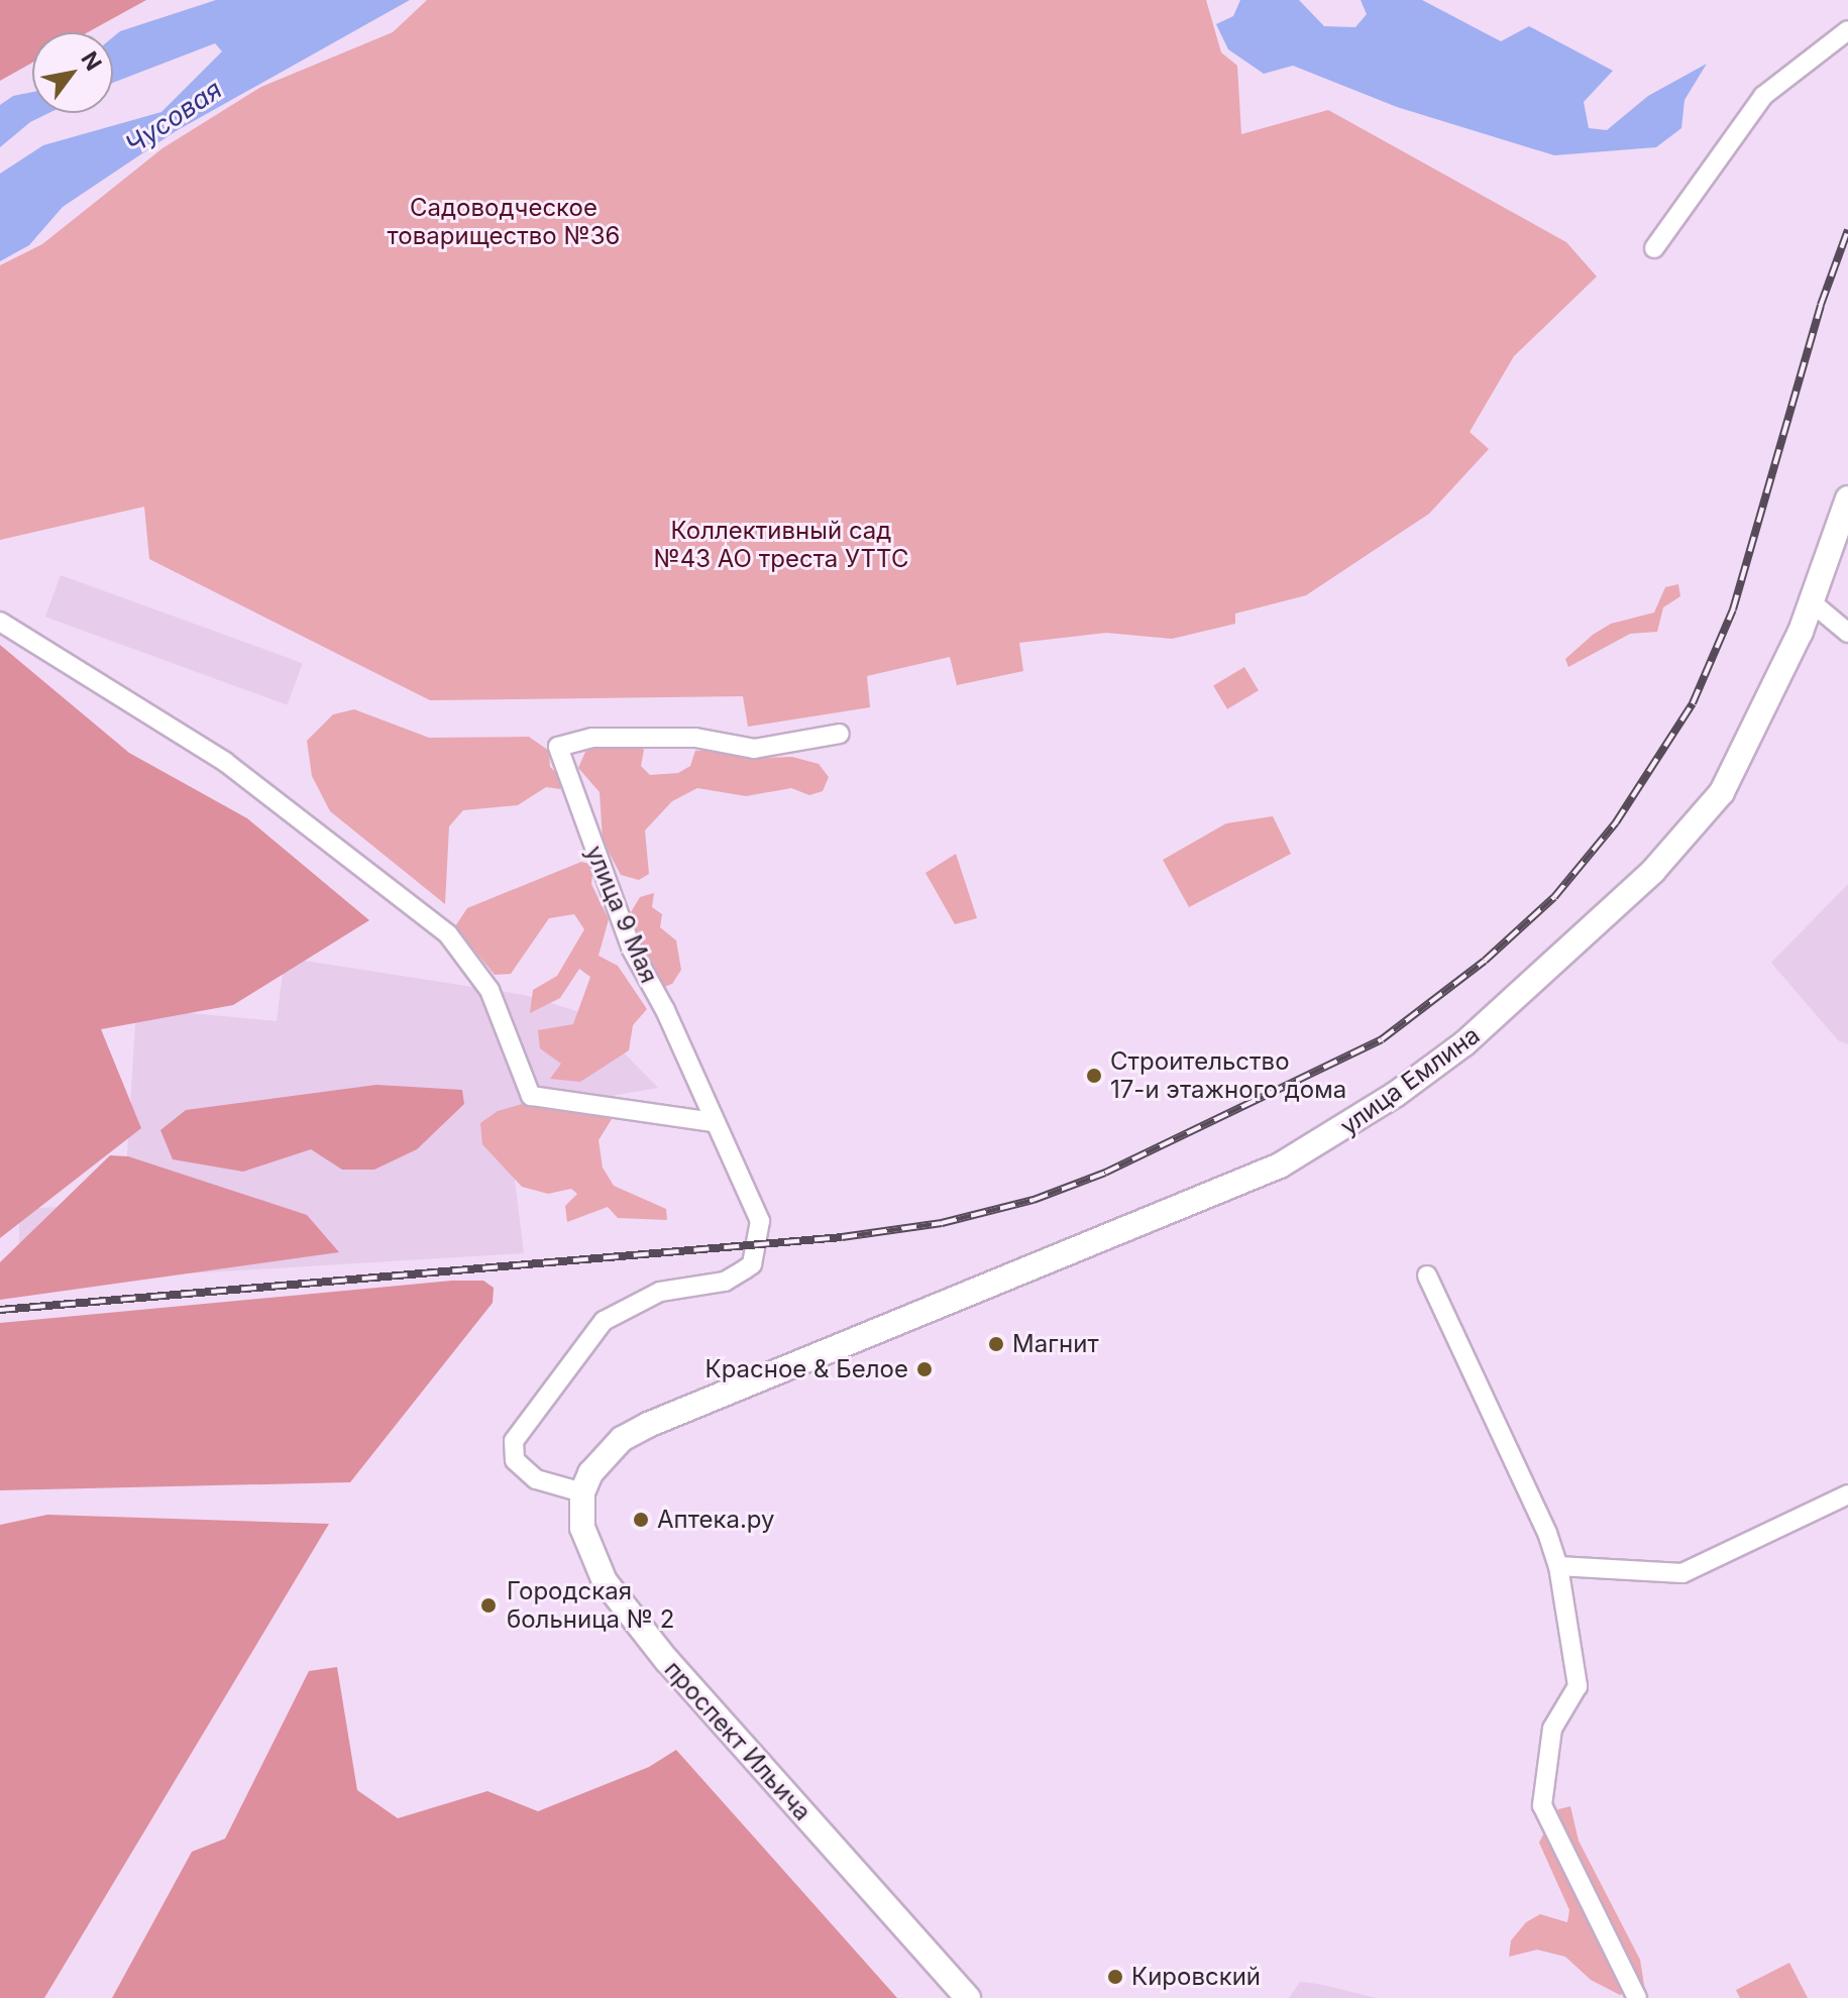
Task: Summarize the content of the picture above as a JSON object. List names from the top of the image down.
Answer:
{
  "streets": {
    "street": ["улица 9 Мая", "улица Емлина", "проспект Ильича"]
  },
  "crossings": [
    ["улица 9 Мая", "улица Емлина"],
    ["улица 9 Мая", "проспект Ильича"],
    ["улица Емлина", "проспект Ильича"]
  ],
  "water": ["Чусовая"],
  "parks": ["Садоводческое товарищество №36", "Коллективный сад №43 АО треста УТТС"],
  "places": [
    "Строительство 17-и этажного дома",
    "Магнит",
    "Красное & Белое",
    "Аптека.ру",
    "Городская больница № 2",
    "Кировский"
  ],
  "north": "top right"
}
